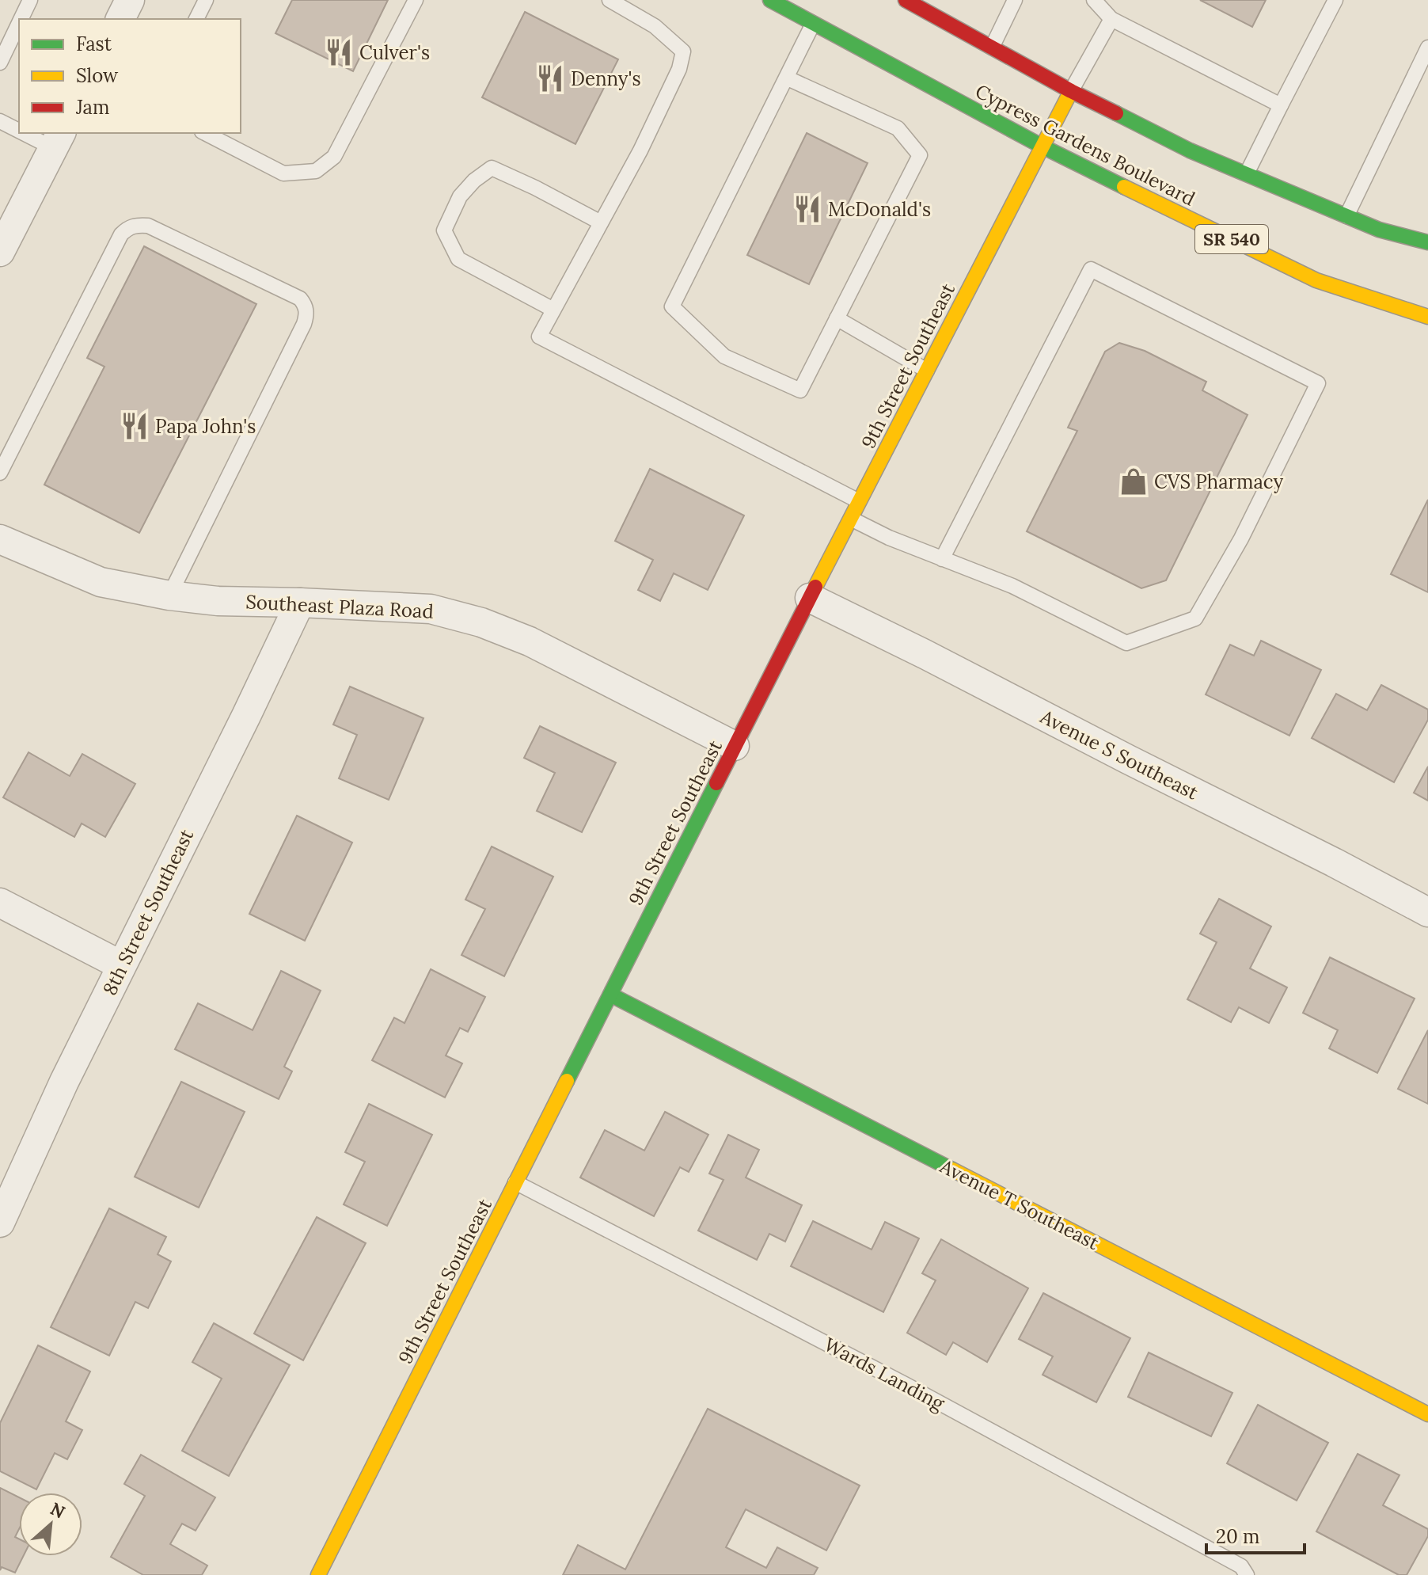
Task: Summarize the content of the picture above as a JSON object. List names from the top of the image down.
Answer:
{
  "streets": {
    "street": [
      "Cypress Gardens Boulevard",
      "SR 540",
      "9th Street Southeast",
      "Southeast Plaza Road",
      "Avenue S Southeast",
      "8th Street Southeast",
      "Avenue T Southeast"
    ],
    "lane": ["Wards Landing"]
  },
  "crossings": [
    ["Cypress Gardens Boulevard", "9th Street Southeast"],
    ["9th Street Southeast", "Southeast Plaza Road"],
    ["9th Street Southeast", "Avenue S Southeast"],
    ["9th Street Southeast", "Avenue T Southeast"],
    ["9th Street Southeast", "Wards Landing"],
    ["Southeast Plaza Road", "8th Street Southeast"]
  ],
  "places": {
    "restaurant": [
      "Culver's",
      "Denny's",
      "McDonald's",
      "Papa John's"
    ],
    "shop": ["CVS Pharmacy"]
  },
  "legend": ["Fast", "Slow", "Jam"],
  "scale_bar": "20 m",
  "north": "top right"
}
